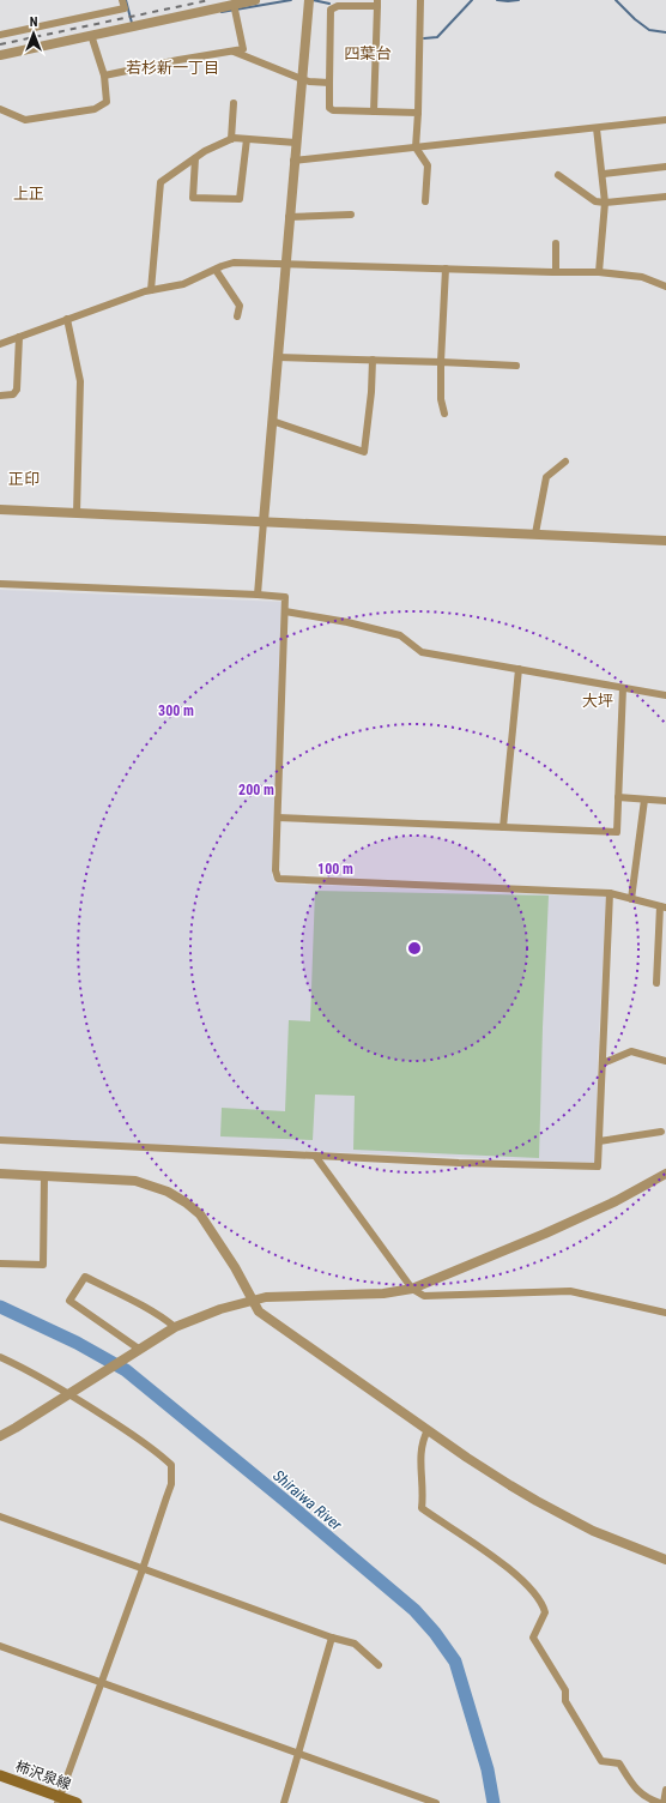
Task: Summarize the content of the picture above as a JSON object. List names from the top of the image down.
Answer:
{
  "streets": {
    "main road": ["柿沢泉線"]
  },
  "districts": [
    "四葉台",
    "若杉新一丁目",
    "上正",
    "正印",
    "大坪"
  ],
  "water": ["Shiraiwa River"],
  "north": "top",
  "rings": ["300 m", "200 m", "100 m"]
}
